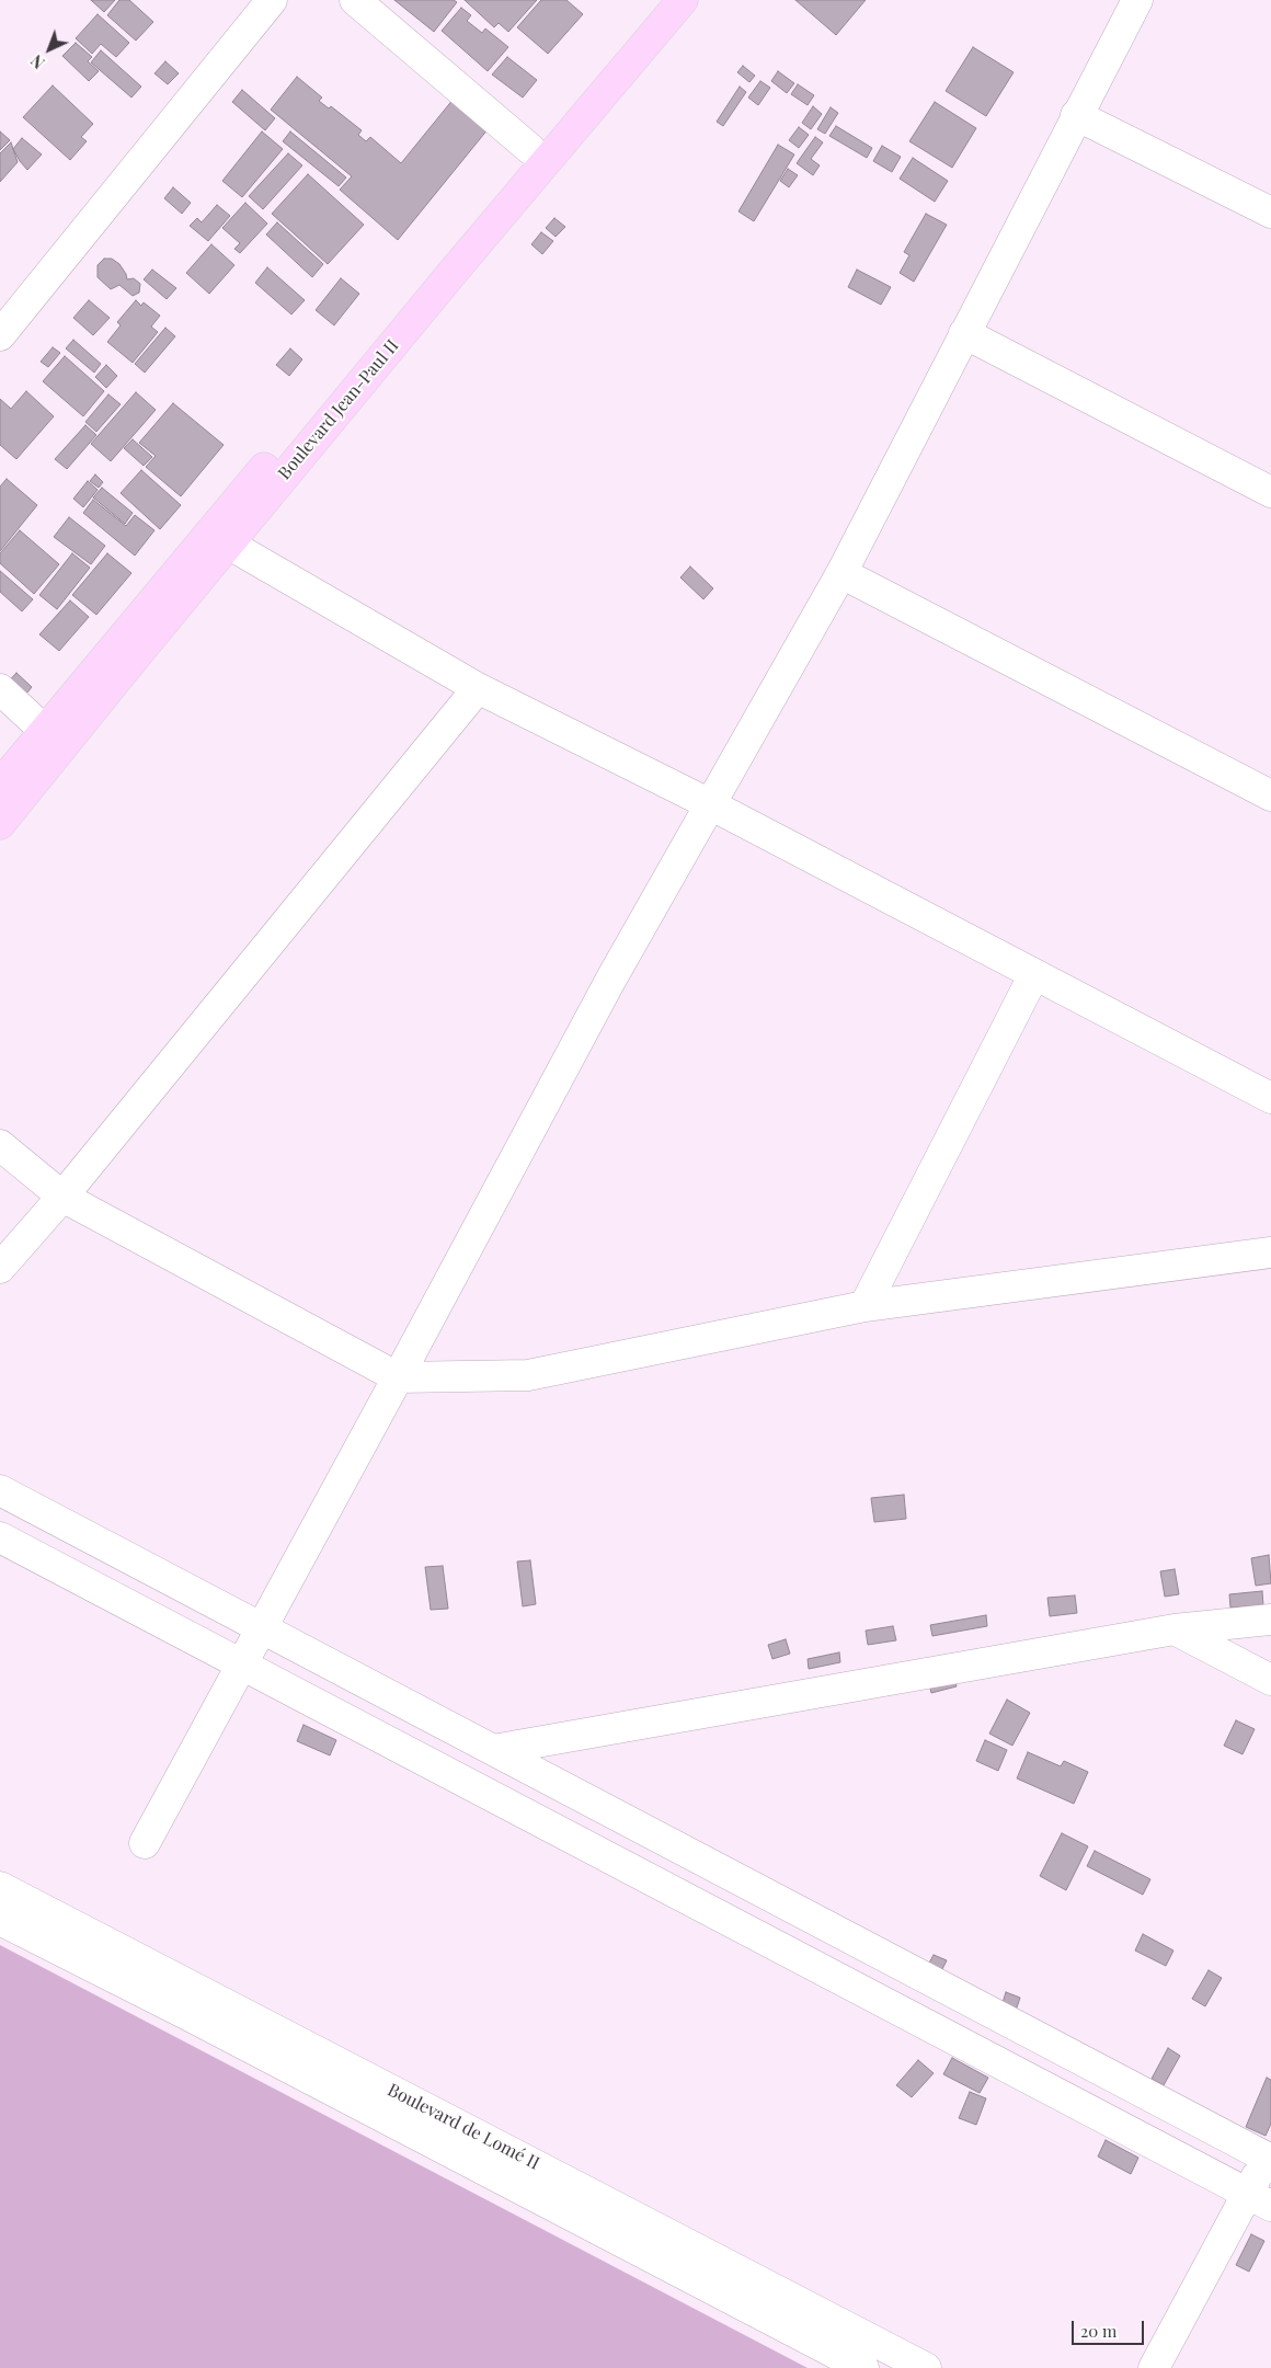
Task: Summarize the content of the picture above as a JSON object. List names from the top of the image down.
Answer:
{
  "streets": {
    "main road": ["Boulevard Jean-Paul II"],
    "street": ["Boulevard de Lomé II"]
  },
  "scale_bar": "20 m",
  "north": "bottom left"
}
